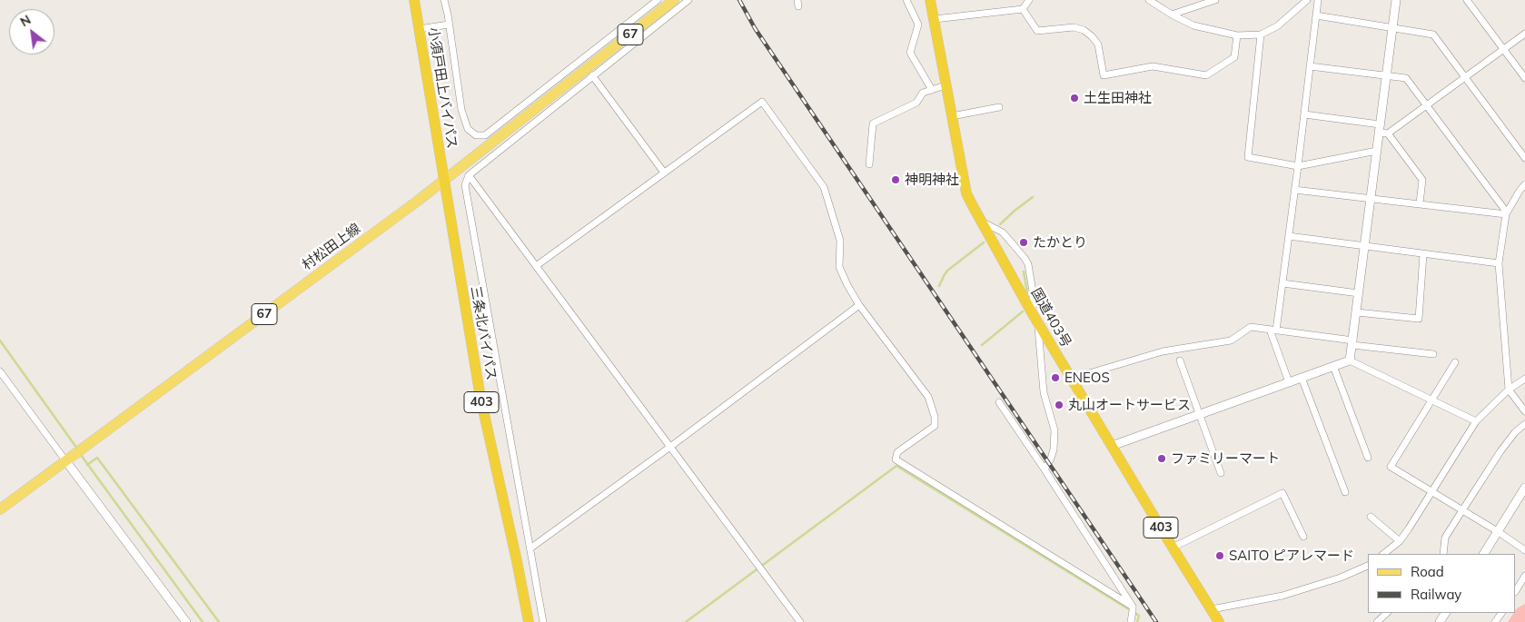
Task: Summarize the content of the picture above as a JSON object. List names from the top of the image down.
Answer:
{
  "streets": {
    "highway": [
      "小須戸田上バイパス",
      "国道403号",
      "三条北バイパス",
      "403"
    ],
    "main road": ["67", "村松田上線"]
  },
  "crossings": [
    ["小須戸田上バイパス", "村松田上線"],
    ["小須戸田上バイパス", "三条北バイパス"],
    ["村松田上線", "三条北バイパス"]
  ],
  "places": [
    "土生田神社",
    "神明神社",
    "たかとり",
    "ENEOS",
    "丸山オートサービス",
    "ファミリーマート",
    "SAITO ピアレマード"
  ],
  "legend": ["Road", "Railway"],
  "north": "top left"
}
